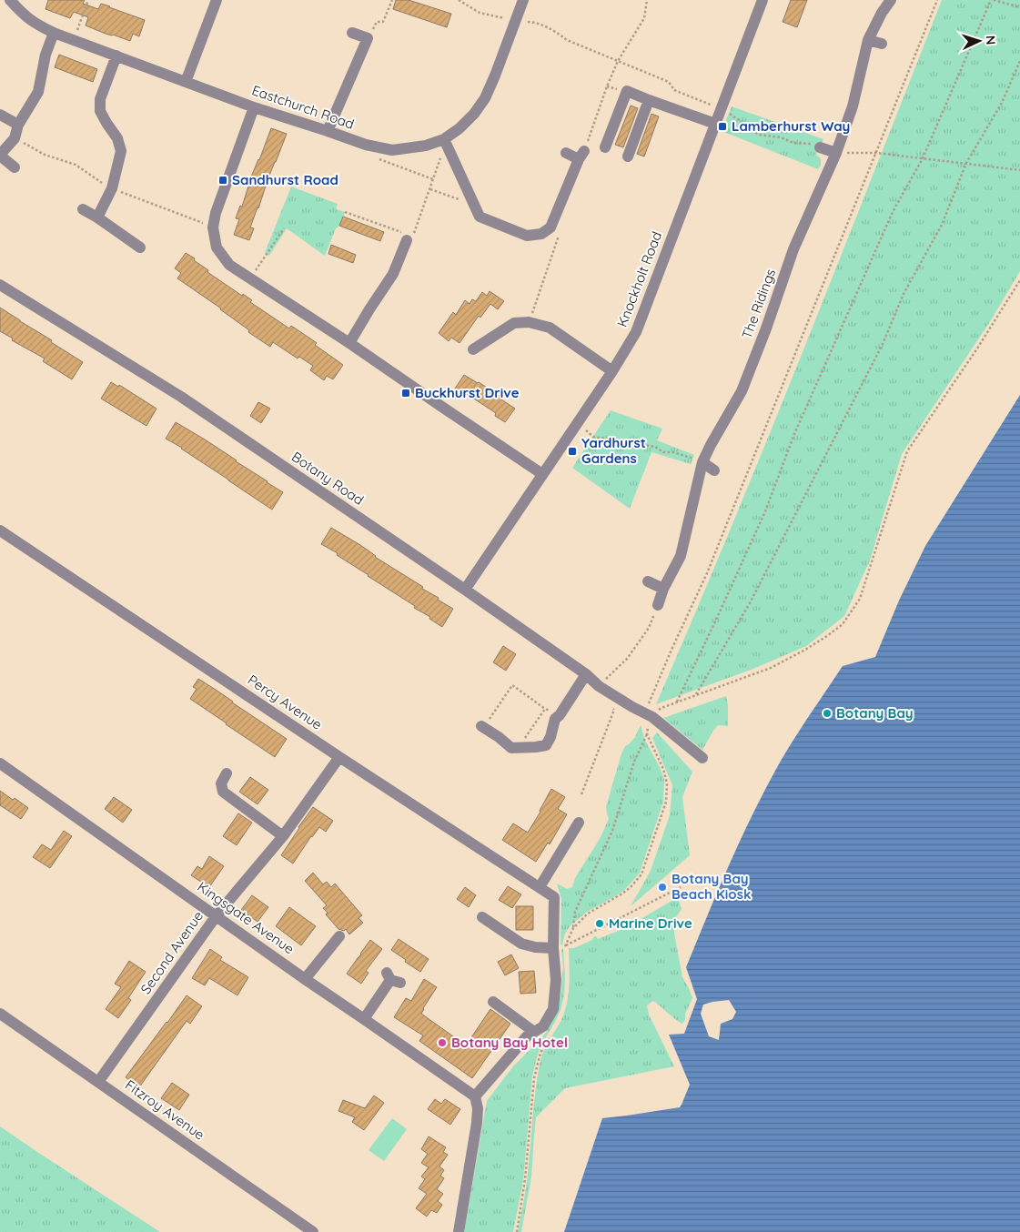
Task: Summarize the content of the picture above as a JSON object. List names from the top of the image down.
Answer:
{
  "streets": {
    "street": [
      "Eastchurch Road",
      "Knockholt Road",
      "The Ridings",
      "Botany Road",
      "Percy Avenue",
      "Kingsgate Avenue",
      "Second Avenue",
      "Fitzroy Avenue"
    ]
  },
  "crossings": [
    ["Knockholt Road", "Botany Road"],
    ["Percy Avenue", "Second Avenue"],
    ["Kingsgate Avenue", "Second Avenue"],
    ["Second Avenue", "Fitzroy Avenue"]
  ],
  "places": {
    "transit": [
      "Lamberhurst Way",
      "Sandhurst Road",
      "Buckhurst Drive",
      "Yardhurst Gardens"
    ],
    "other": [
      "Botany Bay",
      "Botany Bay Beach Kiosk",
      "Marine Drive",
      "Botany Bay Hotel"
    ]
  },
  "north": "right"
}
